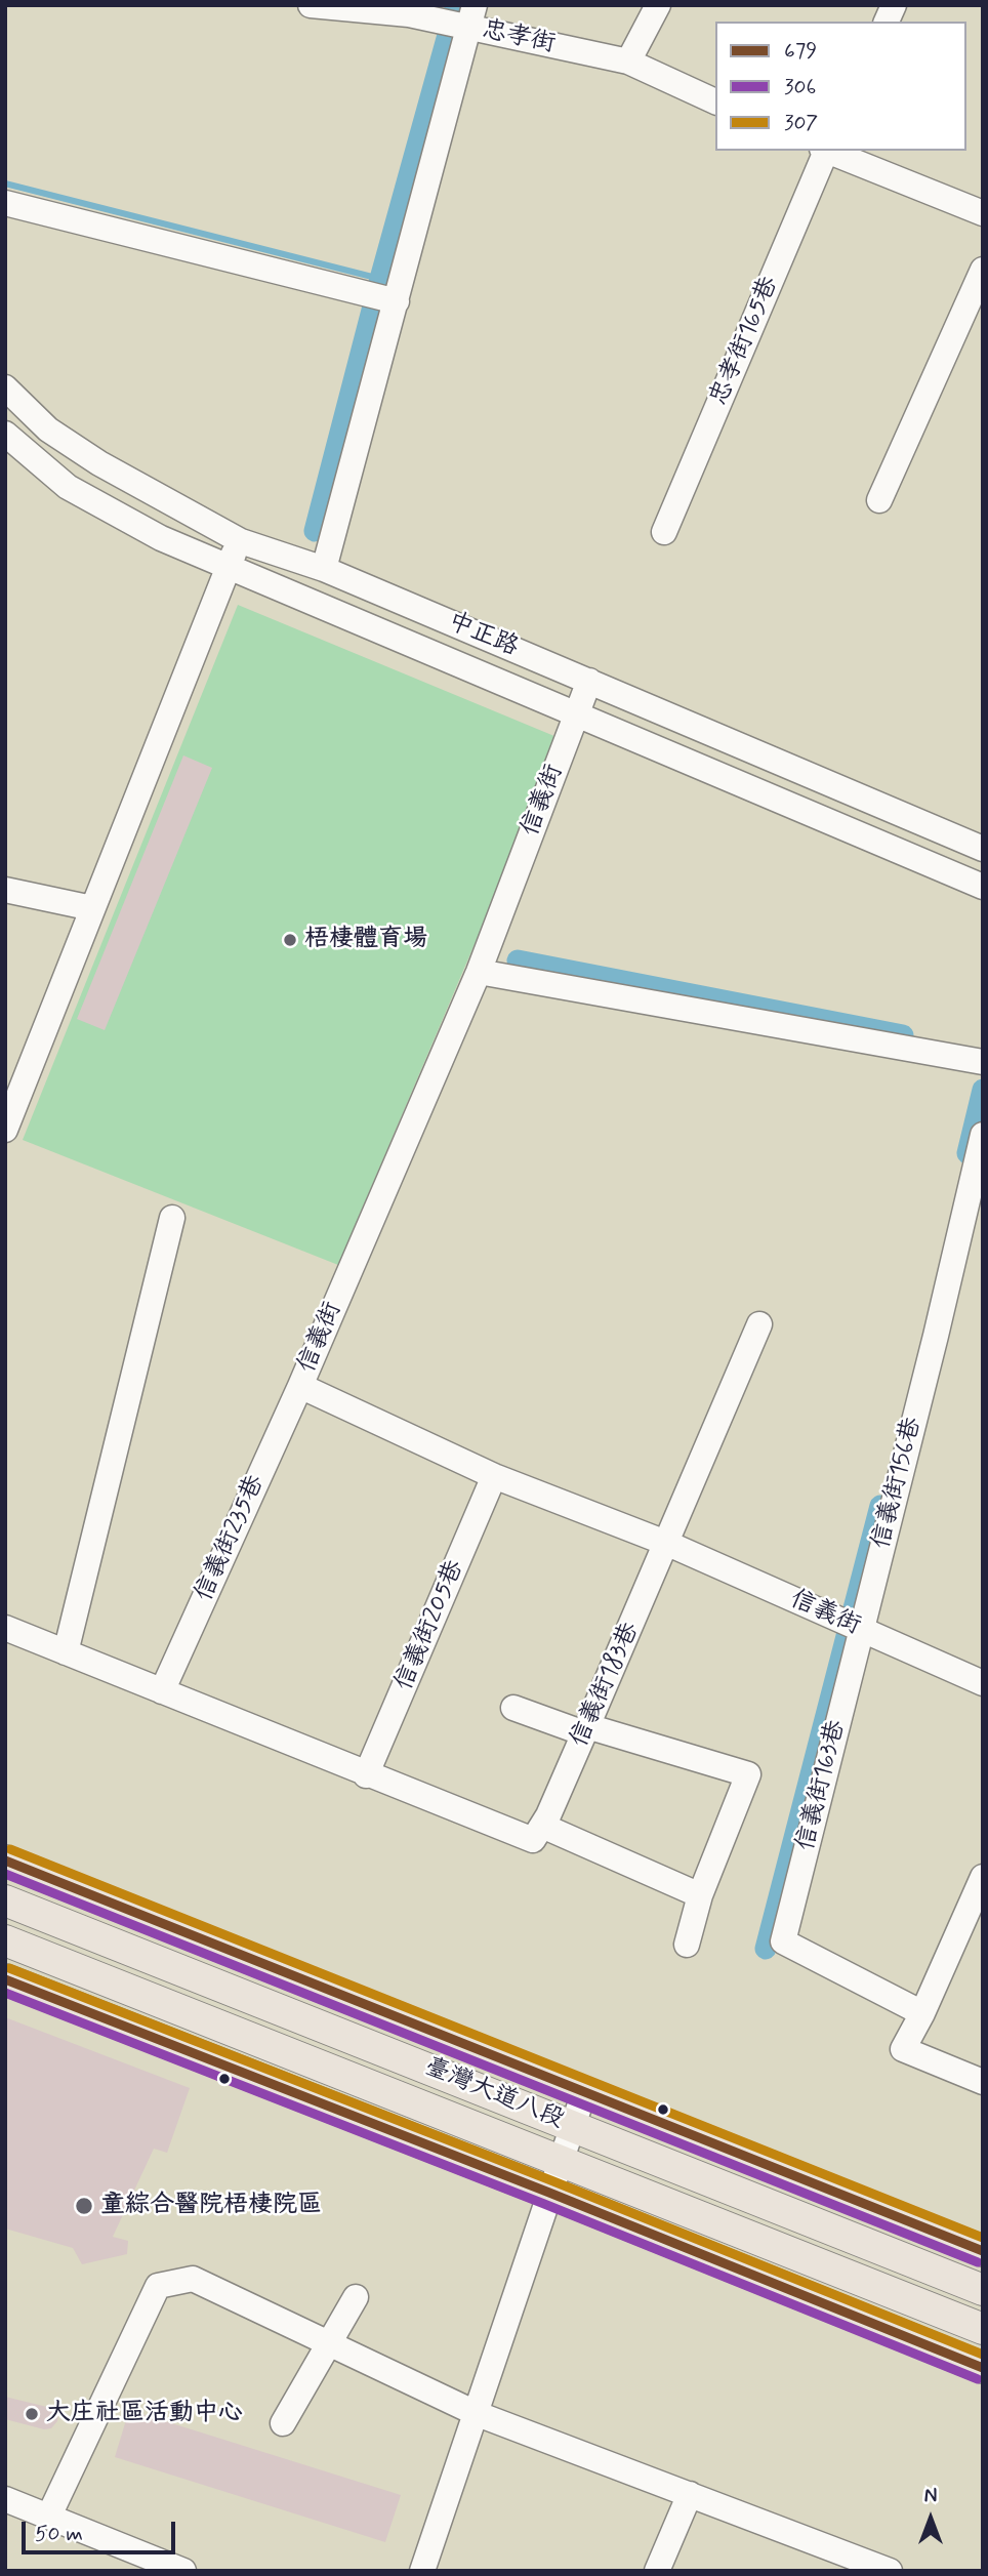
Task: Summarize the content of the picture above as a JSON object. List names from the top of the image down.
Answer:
{
  "streets": {
    "main road": ["臺灣大道八段"],
    "street": [
      "忠孝街",
      "忠孝街165巷",
      "中正路",
      "信義街",
      "信義街156巷",
      "信義街235巷",
      "信義街205巷",
      "信義街183巷",
      "信義街163巷"
    ]
  },
  "crossings": [
    ["中正路", "信義街"],
    ["信義街", "信義街156巷"],
    ["信義街", "信義街235巷"],
    ["信義街", "信義街205巷"],
    ["信義街", "信義街183巷"],
    ["信義街", "信義街163巷"],
    ["信義街156巷", "信義街163巷"]
  ],
  "places": ["梧棲體育場", "童綜合醫院梧棲院區", "大庄社區活動中心"],
  "lines": ["transit line 307", "transit line 679", "transit line 306"],
  "legend": ["679", "306", "307"],
  "scale_bar": "50 m",
  "north": "top"
}
